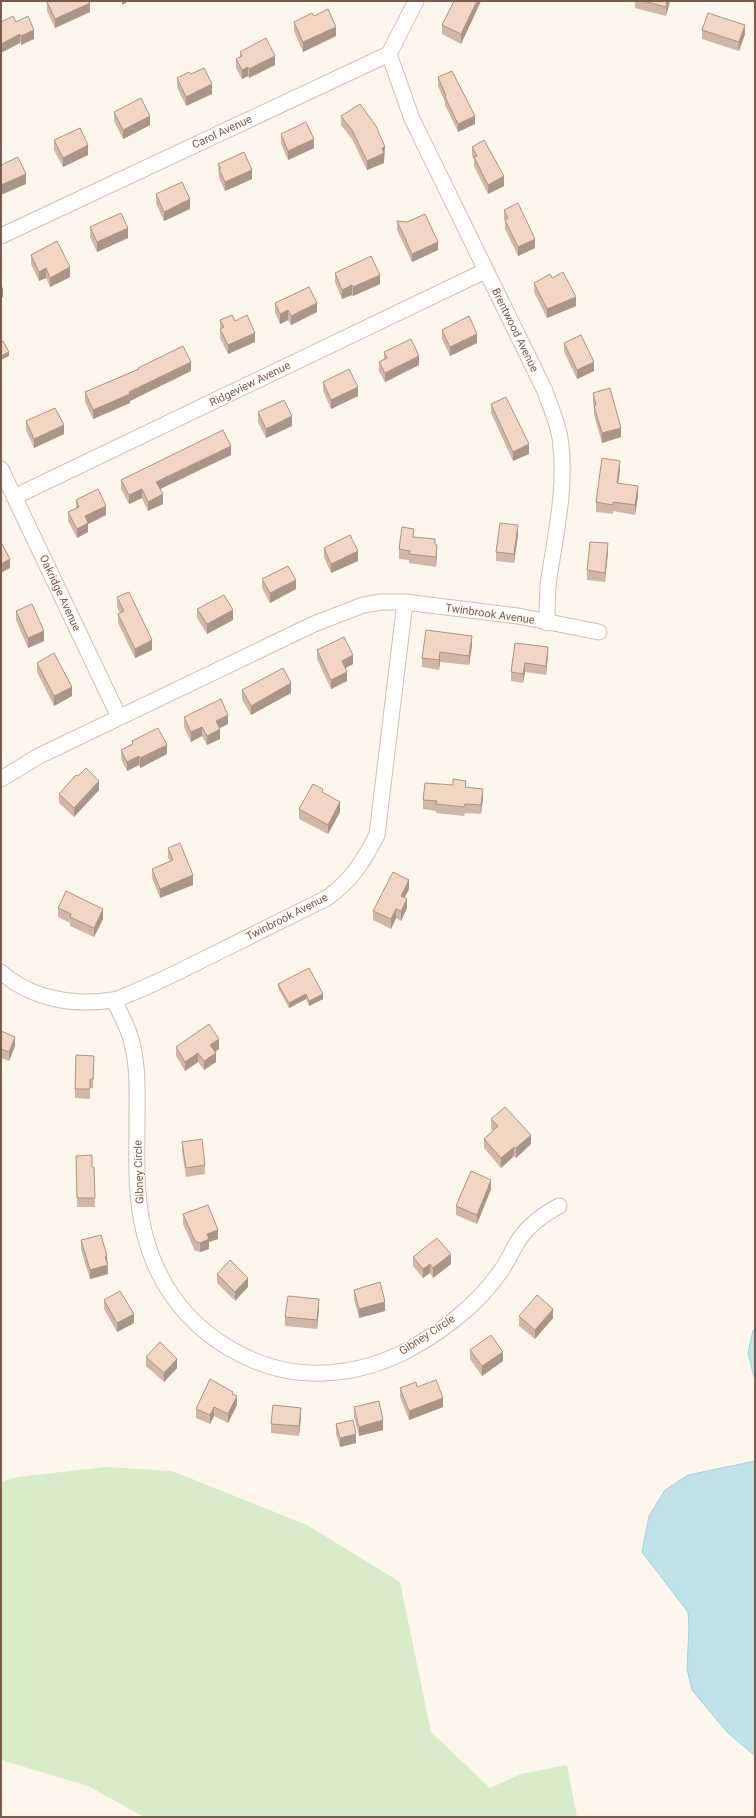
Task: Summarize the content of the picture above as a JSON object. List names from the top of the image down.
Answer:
{
  "streets": {
    "street": [
      "Carol Avenue",
      "Brentwood Avenue",
      "Ridgeview Avenue",
      "Oakridge Avenue",
      "Twinbrook Avenue",
      "Gibney Circle"
    ]
  },
  "crossings": [
    ["Carol Avenue", "Brentwood Avenue"],
    ["Brentwood Avenue", "Ridgeview Avenue"],
    ["Brentwood Avenue", "Twinbrook Avenue"],
    ["Ridgeview Avenue", "Oakridge Avenue"],
    ["Oakridge Avenue", "Twinbrook Avenue"],
    ["Twinbrook Avenue", "Gibney Circle"]
  ]
}
